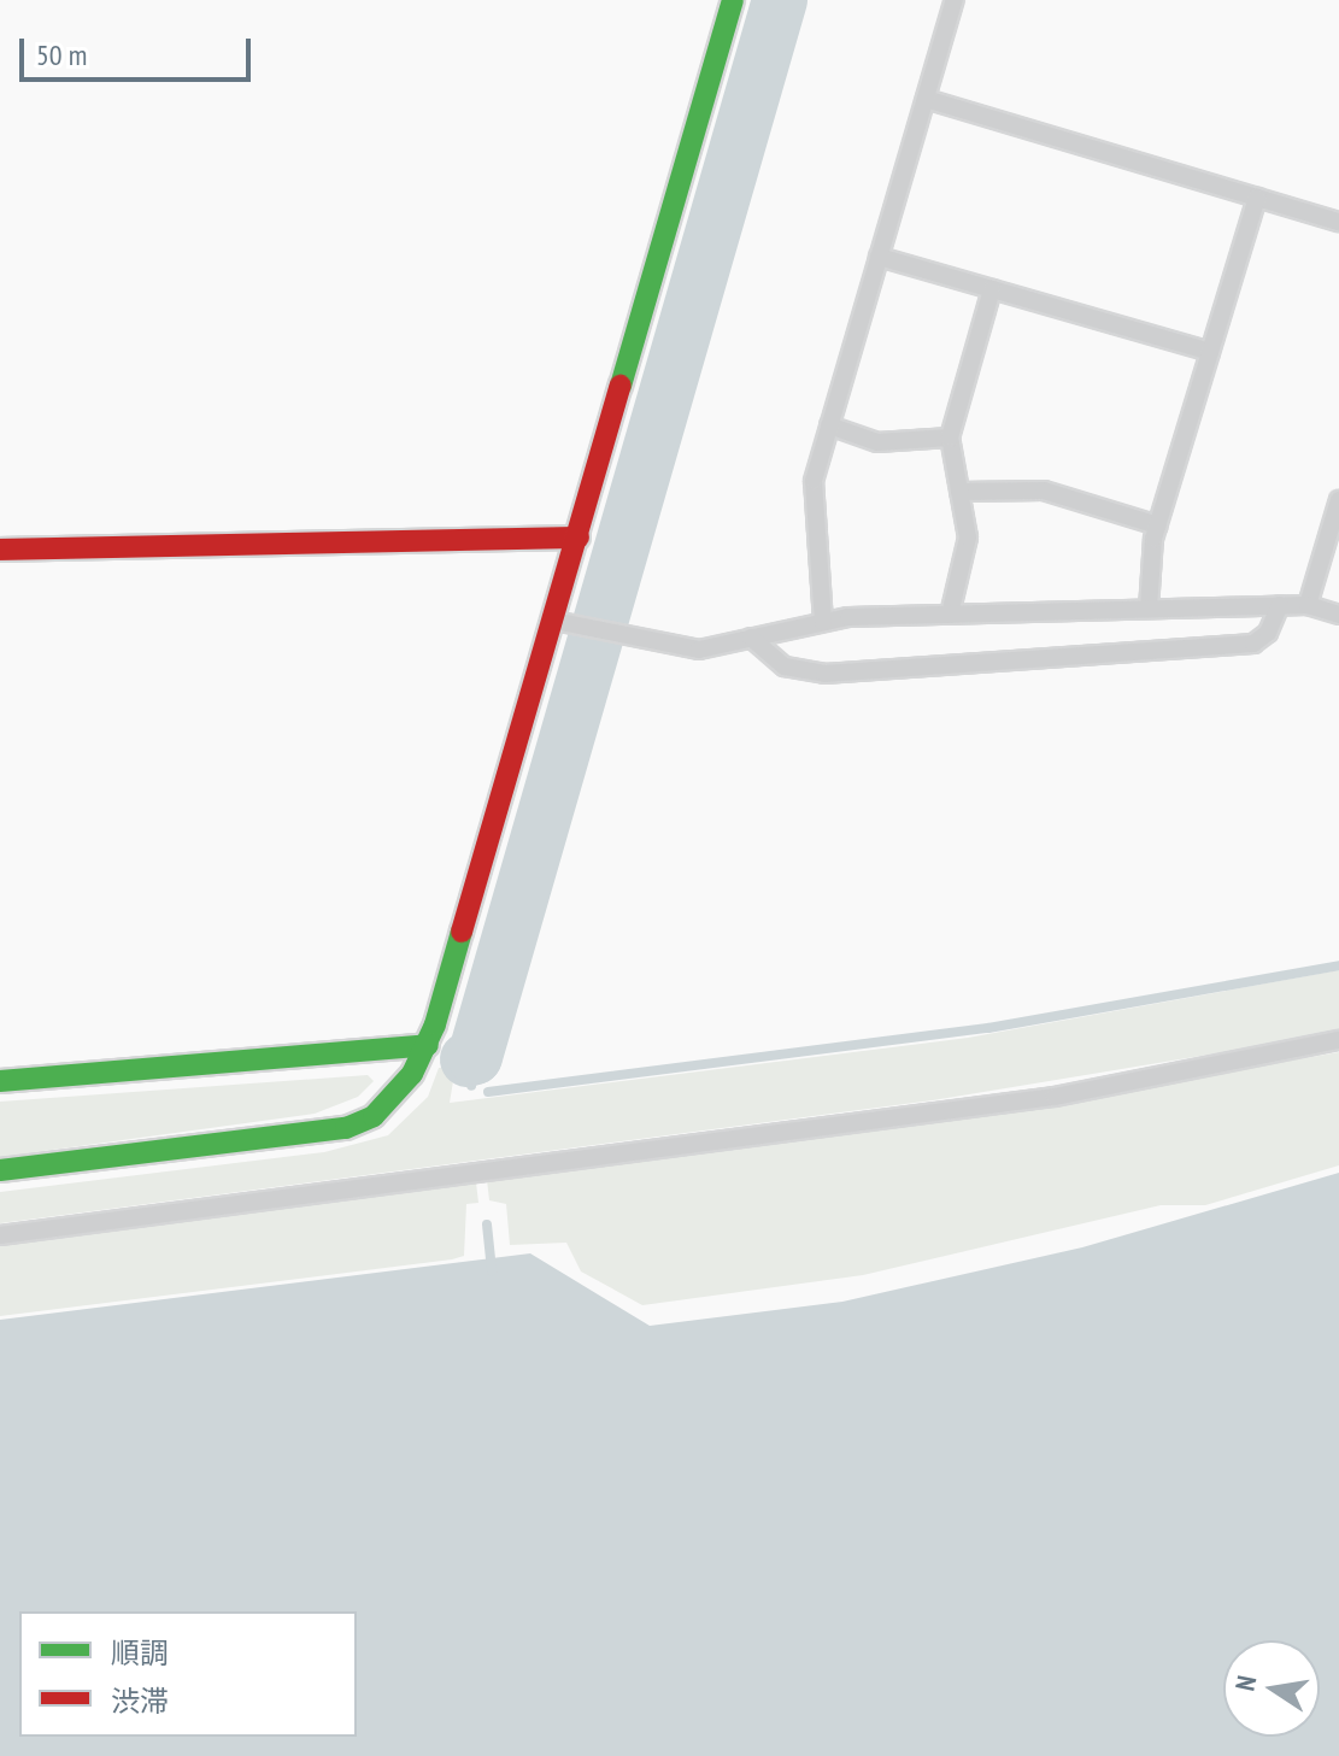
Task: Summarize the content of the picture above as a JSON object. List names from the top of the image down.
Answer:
{
  "legend": ["順調", "渋滞"],
  "scale_bar": "50 m",
  "north": "left"
}
